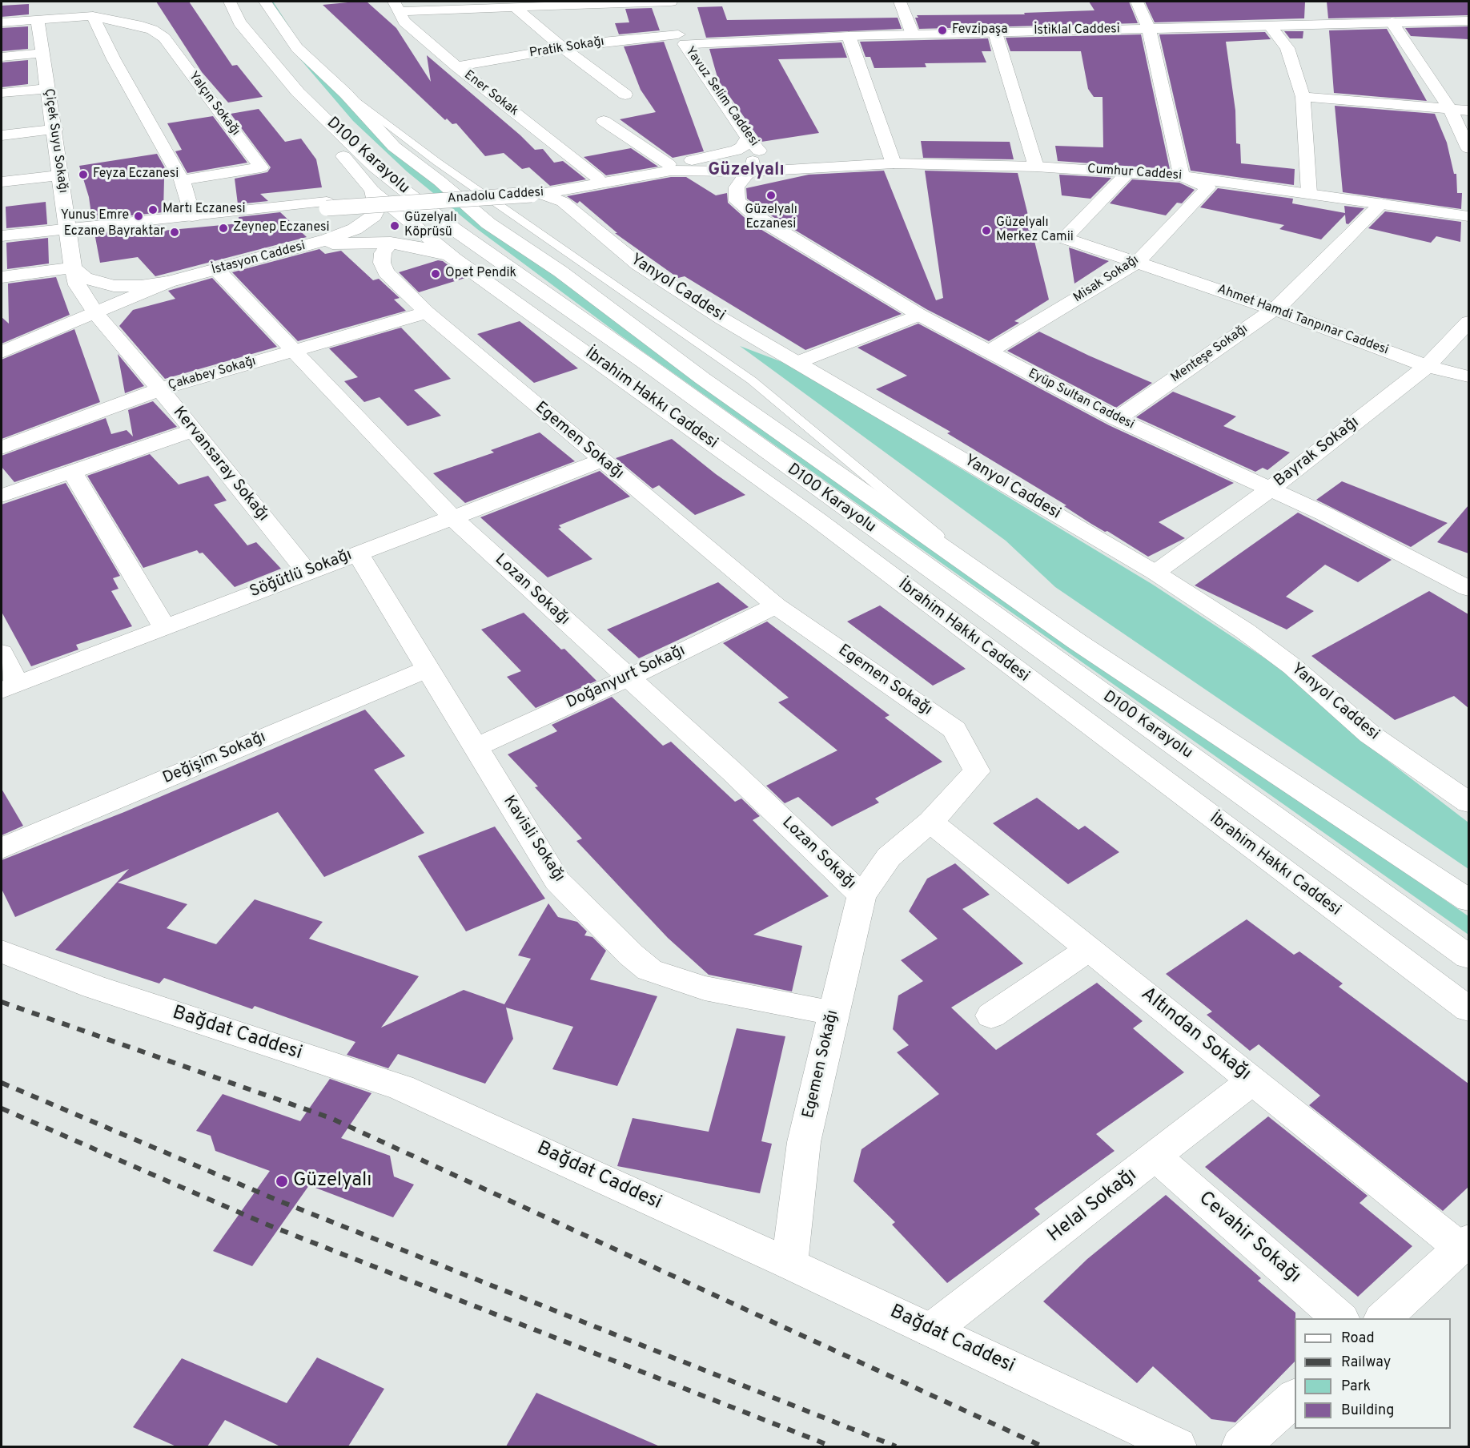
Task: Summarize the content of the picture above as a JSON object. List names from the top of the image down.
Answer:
{
  "streets": {
    "main road": [
      "İstiklal Caddesi",
      "Pratik Sokağı",
      "Ener Sokak",
      "Yavuz Selim Caddesi",
      "Yalçın Sokağı",
      "Çiçek Suyu Sokağı",
      "D100 Karayolu",
      "Cumhur Caddesi",
      "Anadolu Caddesi",
      "İstasyon Caddesi",
      "Misak Sokağı",
      "Yanyol Caddesi",
      "Ahmet Hamdi Tanpınar Caddesi",
      "Menteşe Sokağı",
      "Çakabey Sokağı",
      "İbrahim Hakkı Caddesi",
      "Eyüp Sultan Caddesi",
      "Egemen Sokağı",
      "Bayrak Sokağı",
      "Kervansaray Sokağı",
      "Söğütlü Sokağı",
      "Lozan Sokağı",
      "Doğanyurt Sokağı",
      "Değişim Sokağı",
      "Kavisli Sokağı",
      "Bağdat Caddesi",
      "Altından Sokağı",
      "Helal Sokağı",
      "Cevahir Sokağı"
    ]
  },
  "crossings": [
    ["İstiklal Caddesi", "Pratik Sokağı"],
    ["İstiklal Caddesi", "Yavuz Selim Caddesi"],
    ["Pratik Sokağı", "Ener Sokak"],
    ["Pratik Sokağı", "Yavuz Selim Caddesi"],
    ["Ener Sokak", "Anadolu Caddesi"],
    ["Yavuz Selim Caddesi", "Cumhur Caddesi"],
    ["Yavuz Selim Caddesi", "Anadolu Caddesi"],
    ["Çiçek Suyu Sokağı", "Anadolu Caddesi"],
    ["Çiçek Suyu Sokağı", "İstasyon Caddesi"],
    ["Çiçek Suyu Sokağı", "Kervansaray Sokağı"],
    ["Cumhur Caddesi", "Anadolu Caddesi"],
    ["Cumhur Caddesi", "Misak Sokağı"],
    ["Cumhur Caddesi", "Ahmet Hamdi Tanpınar Caddesi"],
    ["Cumhur Caddesi", "Menteşe Sokağı"],
    ["Anadolu Caddesi", "Yanyol Caddesi"],
    ["Anadolu Caddesi", "Eyüp Sultan Caddesi"],
    ["İstasyon Caddesi", "Kervansaray Sokağı"],
    ["İstasyon Caddesi", "Lozan Sokağı"],
    ["Misak Sokağı", "Ahmet Hamdi Tanpınar Caddesi"],
    ["Misak Sokağı", "Eyüp Sultan Caddesi"],
    ["Yanyol Caddesi", "Bayrak Sokağı"],
    ["Ahmet Hamdi Tanpınar Caddesi", "Menteşe Sokağı"],
    ["Ahmet Hamdi Tanpınar Caddesi", "Bayrak Sokağı"],
    ["Menteşe Sokağı", "Eyüp Sultan Caddesi"],
    ["Çakabey Sokağı", "Egemen Sokağı"],
    ["Çakabey Sokağı", "Kervansaray Sokağı"],
    ["Çakabey Sokağı", "Lozan Sokağı"],
    ["Eyüp Sultan Caddesi", "Bayrak Sokağı"],
    ["Egemen Sokağı", "Söğütlü Sokağı"],
    ["Egemen Sokağı", "Lozan Sokağı"],
    ["Egemen Sokağı", "Doğanyurt Sokağı"],
    ["Egemen Sokağı", "Kavisli Sokağı"],
    ["Egemen Sokağı", "Bağdat Caddesi"],
    ["Egemen Sokağı", "Altından Sokağı"],
    ["Kervansaray Sokağı", "Söğütlü Sokağı"],
    ["Söğütlü Sokağı", "Lozan Sokağı"],
    ["Söğütlü Sokağı", "Kavisli Sokağı"],
    ["Lozan Sokağı", "Doğanyurt Sokağı"],
    ["Doğanyurt Sokağı", "Kavisli Sokağı"],
    ["Değişim Sokağı", "Kavisli Sokağı"],
    ["Bağdat Caddesi", "Helal Sokağı"],
    ["Altından Sokağı", "Helal Sokağı"],
    ["Helal Sokağı", "Cevahir Sokağı"]
  ],
  "districts": ["Güzelyalı"],
  "places": [
    "Fevzipaşa",
    "Feyza Eczanesi",
    "Güzelyalı Eczanesi",
    "Martı Eczanesi",
    "Yunus Emre",
    "Güzelyalı Köprüsü",
    "Zeynep Eczanesi",
    "Güzelyalı Merkez Camii",
    "Eczane Bayraktar",
    "Opet Pendik",
    "Güzelyalı"
  ],
  "legend": [
    "Road",
    "Railway",
    "Park",
    "Building"
  ]
}
